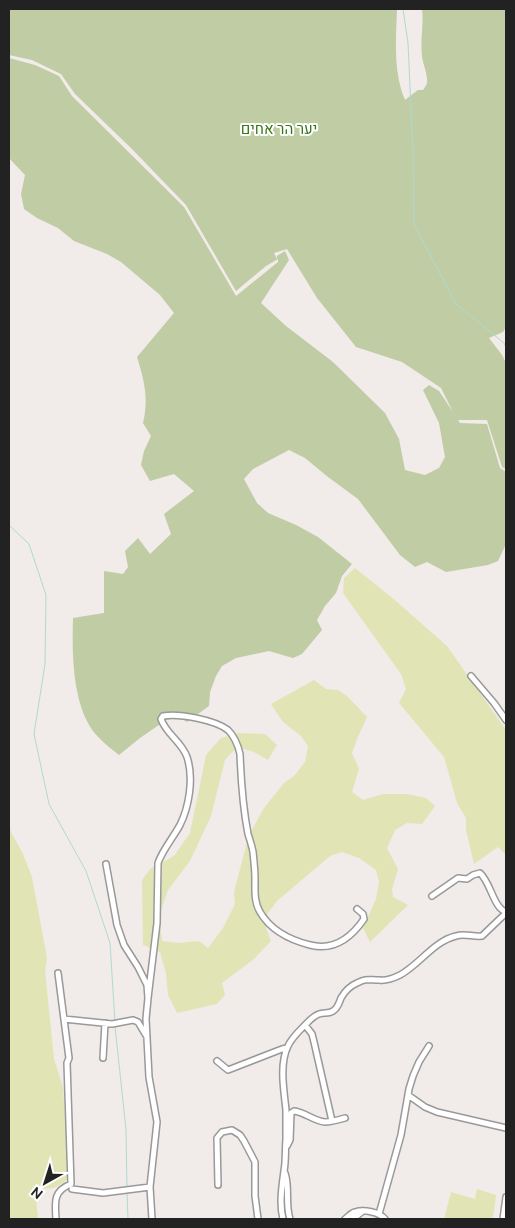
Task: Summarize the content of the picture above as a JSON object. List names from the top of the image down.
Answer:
{
  "parks": ["יער הר אחים"],
  "north": "bottom left"
}
